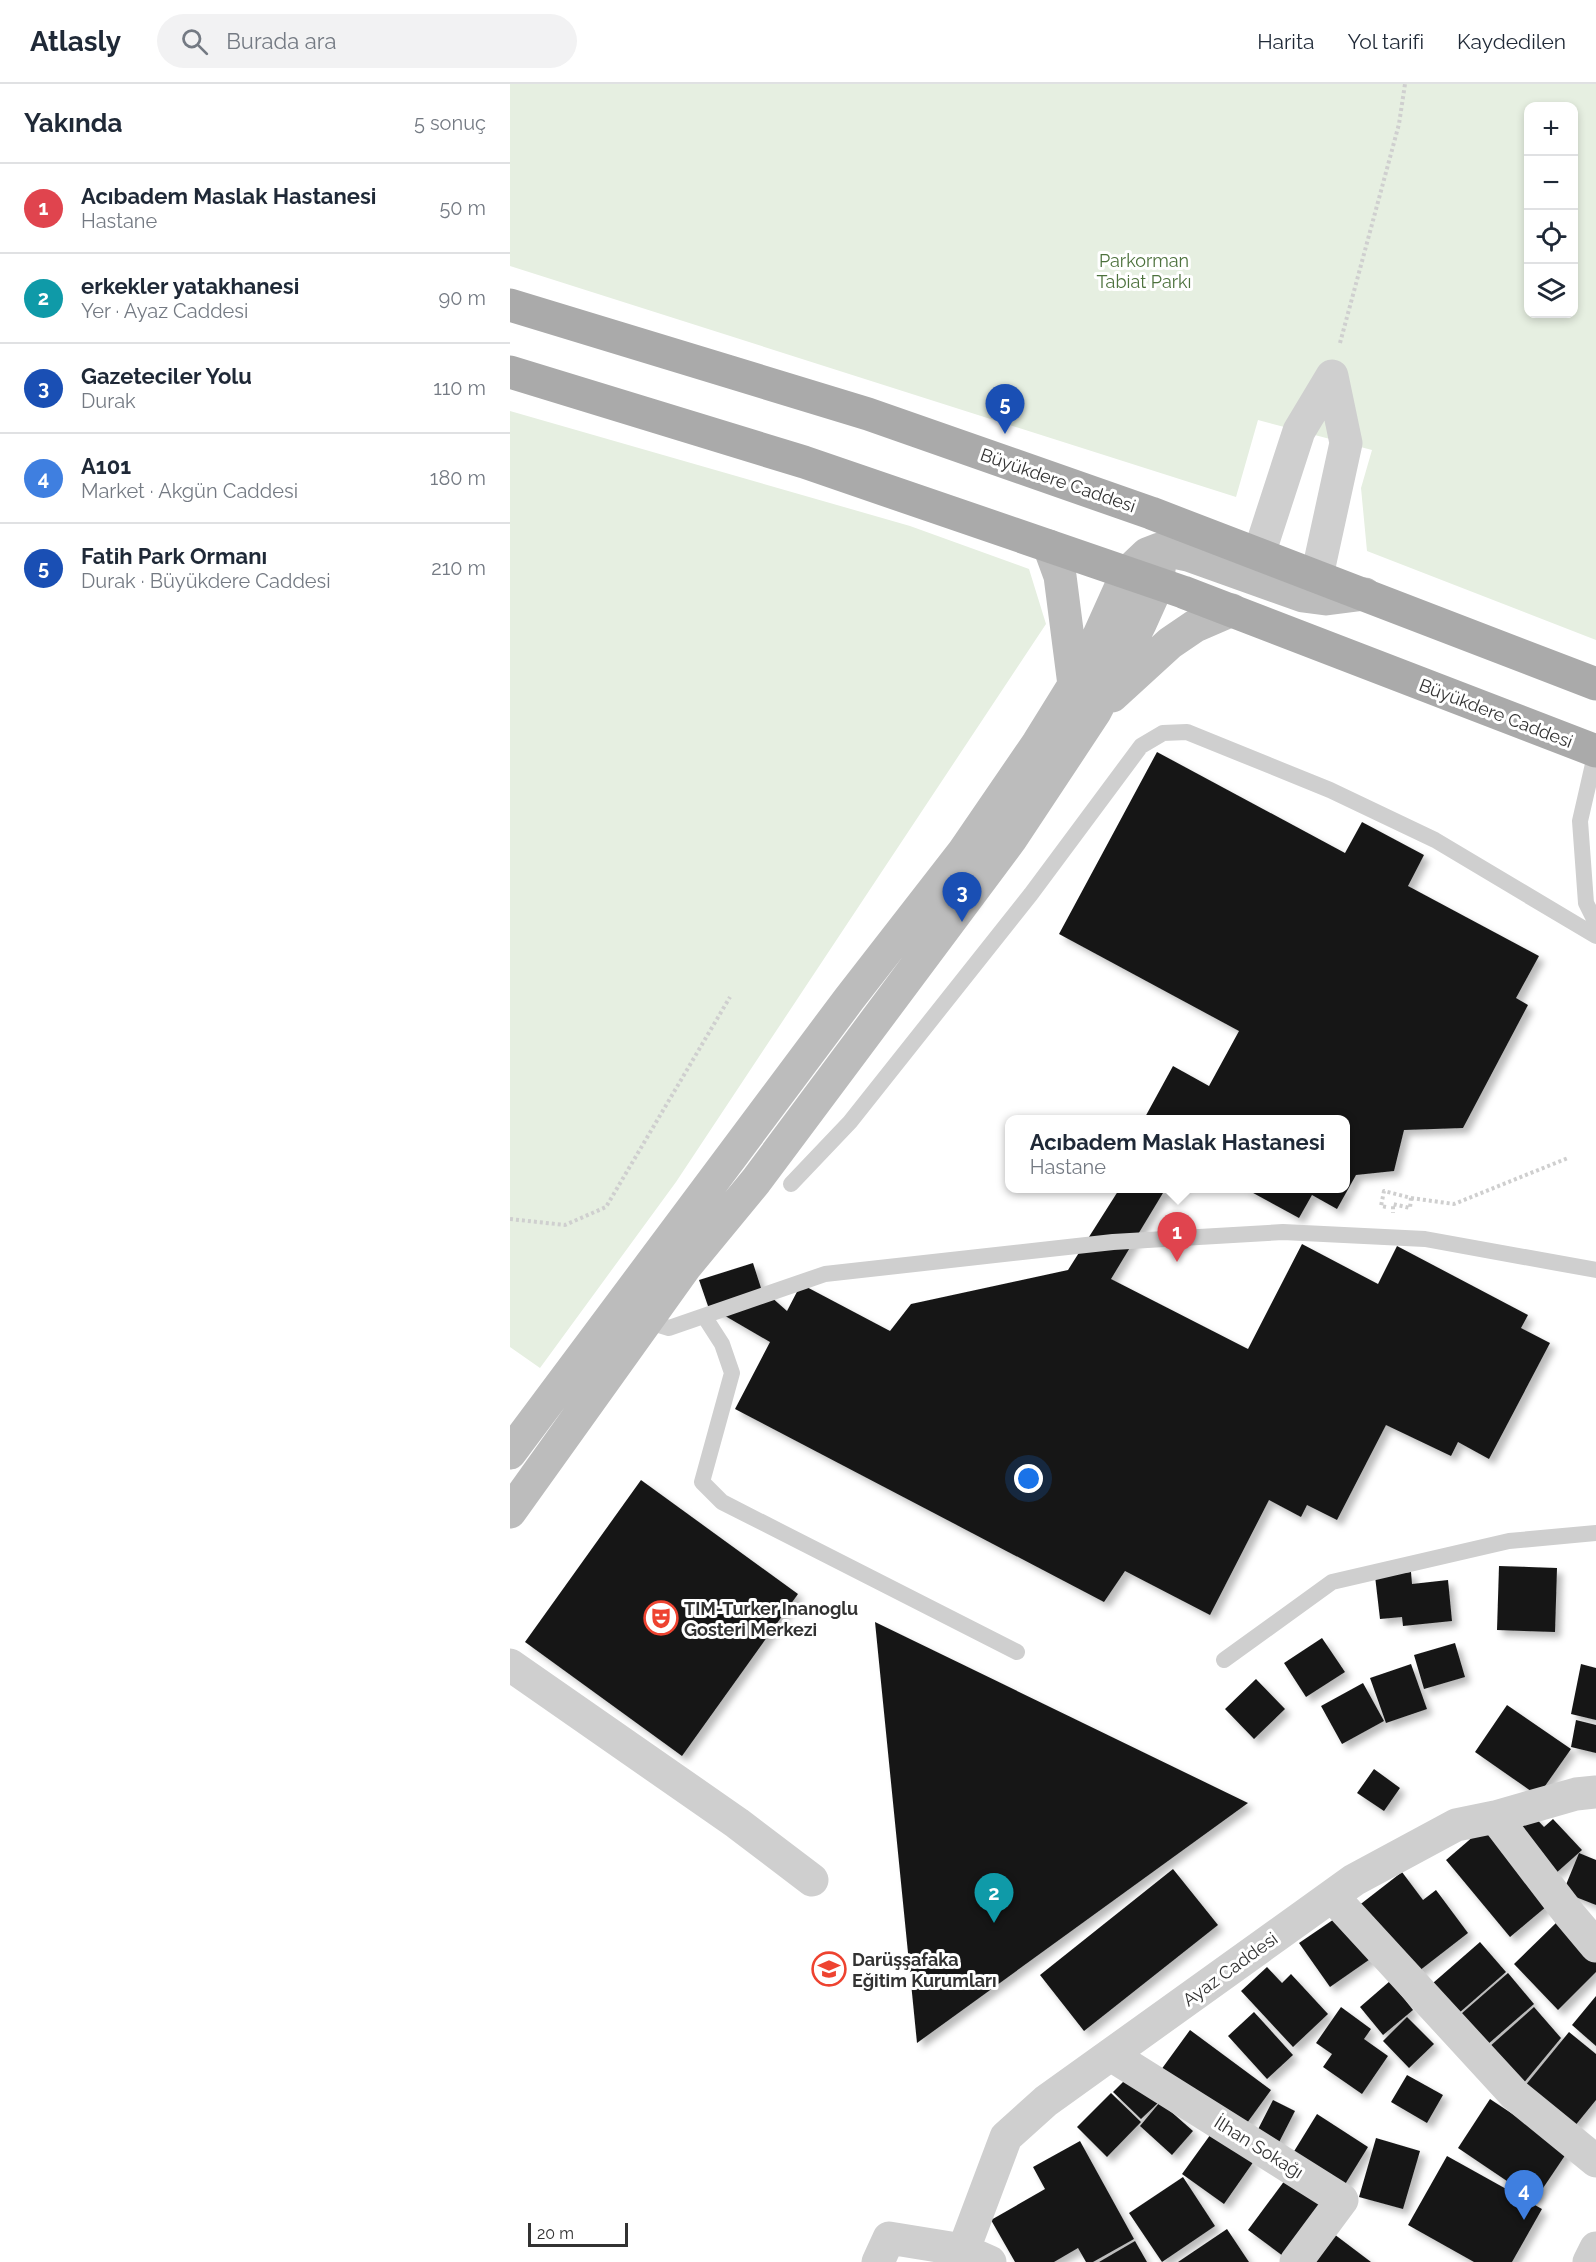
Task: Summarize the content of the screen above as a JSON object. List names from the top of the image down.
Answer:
{
  "streets": {
    "main road": ["Büyükdere Caddesi"],
    "street": ["Ayaz Caddesi", "İlhan Sokağı"]
  },
  "crossings": [
    ["Ayaz Caddesi", "İlhan Sokağı"]
  ],
  "parks": ["Parkorman Tabiat Parkı"],
  "places": {
    "theatre": ["TIM-Turker Inanoglu Gosteri Merkezi"],
    "school or university": ["Darüşşafaka Eğitim Kurumları"]
  },
  "scale_bar": "20 m",
  "page": {
    "header": "Atlasly",
    "search": "Burada ara",
    "nav": ["Harita", "Yol tarifi", "Kaydedilen"],
    "heading": ["Yakında", "5 sonuç"],
    "map_buttons": ["+", "−"],
    "list": [
      {
        "mark": "1",
        "name": "Acıbadem Maslak Hastanesi",
        "note": "Hastane",
        "value": "50 m"
      },
      {
        "mark": "2",
        "name": "erkekler yatakhanesi",
        "note": "Yer · Ayaz Caddesi",
        "value": "90 m"
      },
      {
        "mark": "3",
        "name": "Gazeteciler Yolu",
        "note": "Durak",
        "value": "110 m"
      },
      {
        "mark": "4",
        "name": "A101",
        "note": "Market · Akgün Caddesi",
        "value": "180 m"
      },
      {
        "mark": "5",
        "name": "Fatih Park Ormanı",
        "note": "Durak · Büyükdere Caddesi",
        "value": "210 m"
      }
    ],
    "pins": [
      "5",
      "3",
      "1",
      "2",
      "4"
    ],
    "popup": ["Acıbadem Maslak Hastanesi", "Hastane"],
    "scale": "20 m"
  }
}
